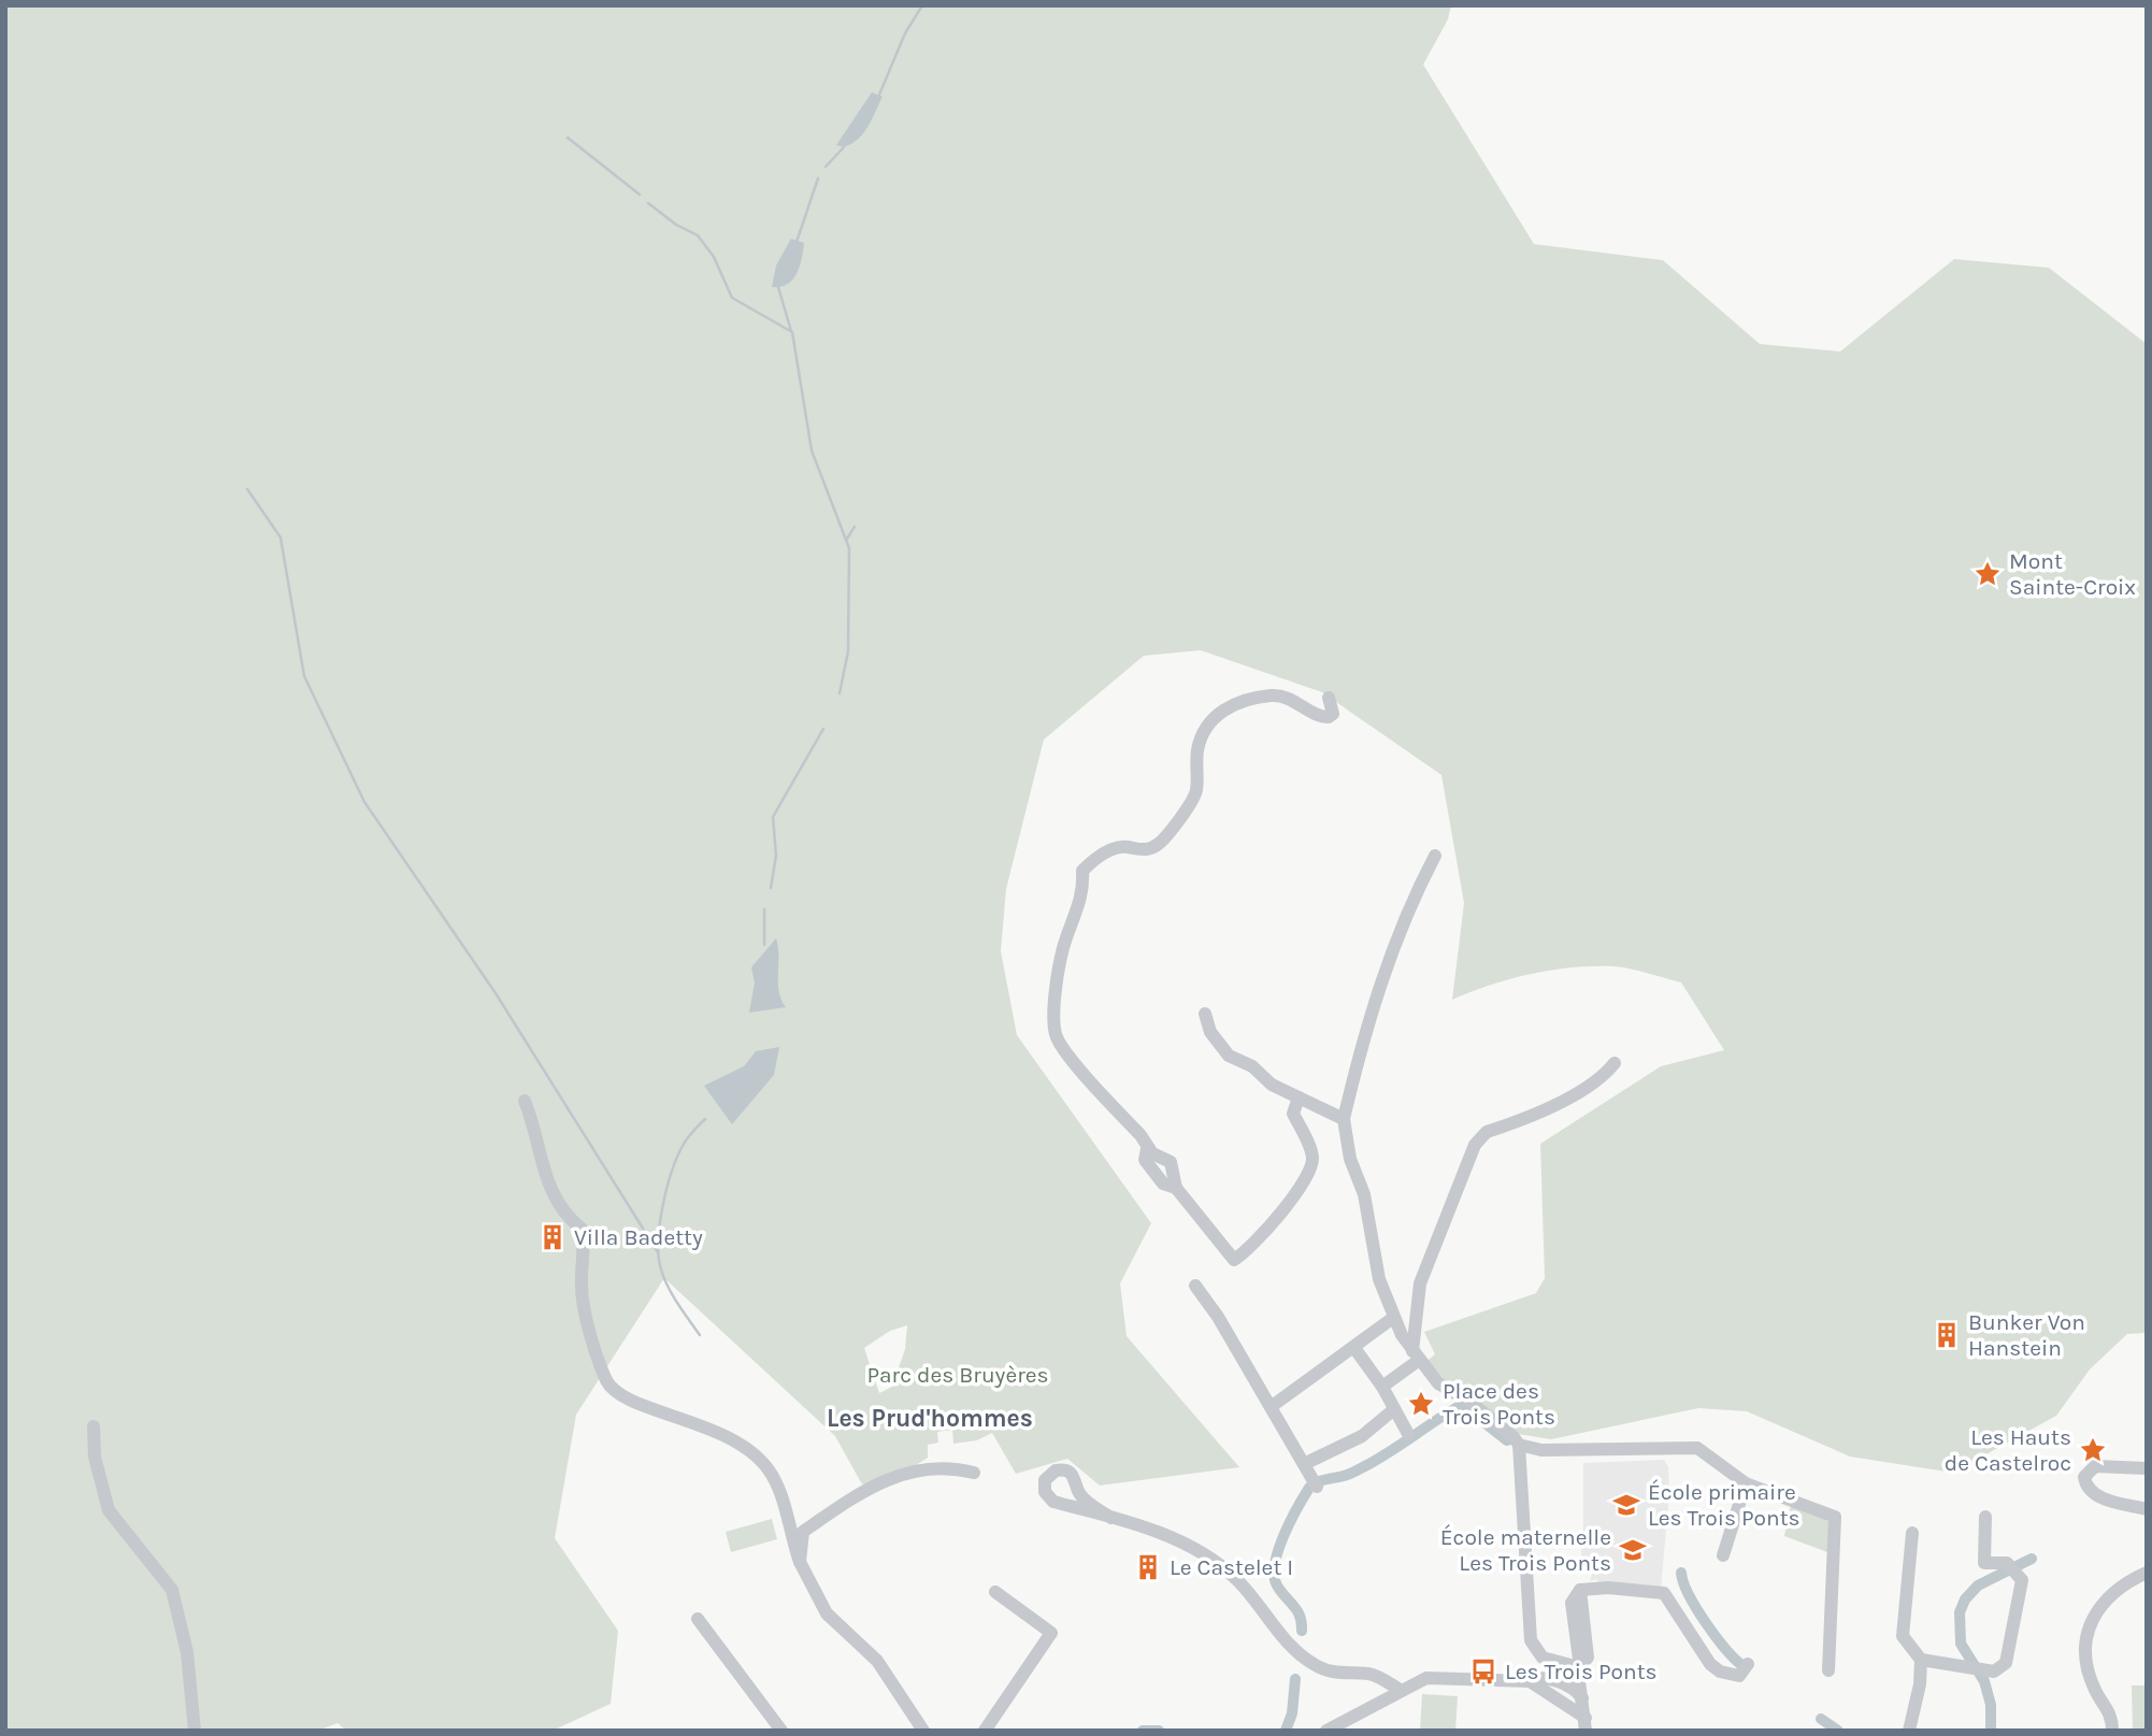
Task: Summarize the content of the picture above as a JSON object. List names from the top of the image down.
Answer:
{
  "districts": ["Les Prud'hommes"],
  "parks": ["Parc des Bruyères"],
  "places": {
    "place": ["Mont Sainte-Croix", "Place des Trois Ponts", "Les Hauts de Castelroc"],
    "building": ["Villa Badetty", "Bunker Von Hanstein", "Le Castelet I"],
    "school or university": ["École primaire Les Trois Ponts", "École maternelle Les Trois Ponts"],
    "bus stop": ["Les Trois Ponts"]
  }
}
